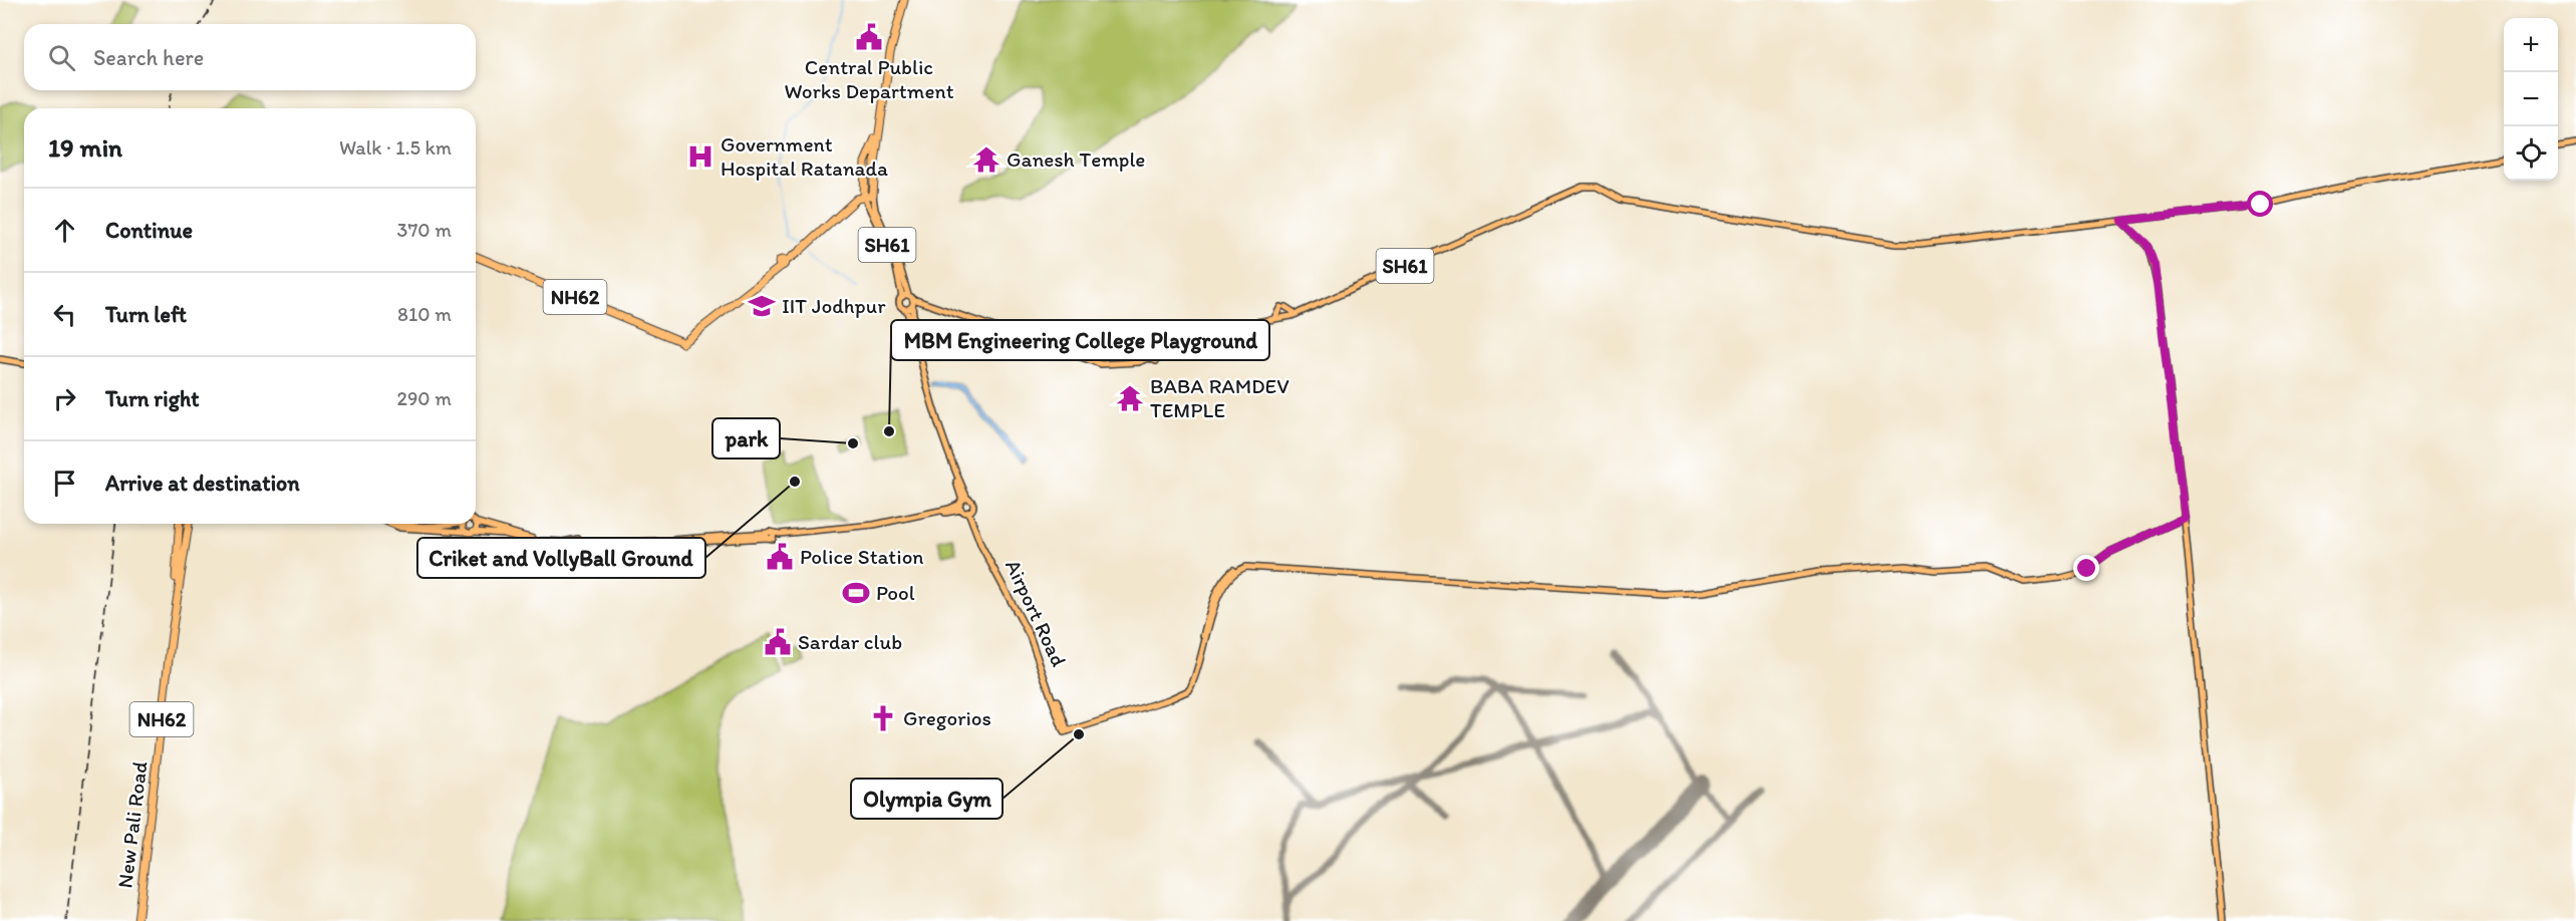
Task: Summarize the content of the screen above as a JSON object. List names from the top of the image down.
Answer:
{
  "streets": {
    "highway": ["NH62", "New Pali Road"],
    "main road": ["SH61", "Airport Road"]
  },
  "crossings": [
    ["SH61", "NH62"],
    ["SH61", "Airport Road"]
  ],
  "places": {
    "public building": ["Central Public Works Department", "Police Station", "Sardar club"],
    "hospital": ["Government Hospital Ratanada"],
    "temple": ["Ganesh Temple", "BABA RAMDEV TEMPLE"],
    "school or university": ["IIT Jodhpur"],
    "other": [
      "MBM Engineering College Playground",
      "park",
      "Criket and VollyBall Ground",
      "Olympia Gym"
    ],
    "sports": ["Pool"],
    "church": ["Gregorios"]
  },
  "page": {
    "map_buttons": ["+", "−"],
    "search": "Search here",
    "heading": ["19 min", "Walk · 1.5 km"],
    "list": [
      ["Continue", "370 m"],
      ["Turn left", "810 m"],
      ["Turn right", "290 m"],
      "Arrive at destination"
    ]
  }
}
